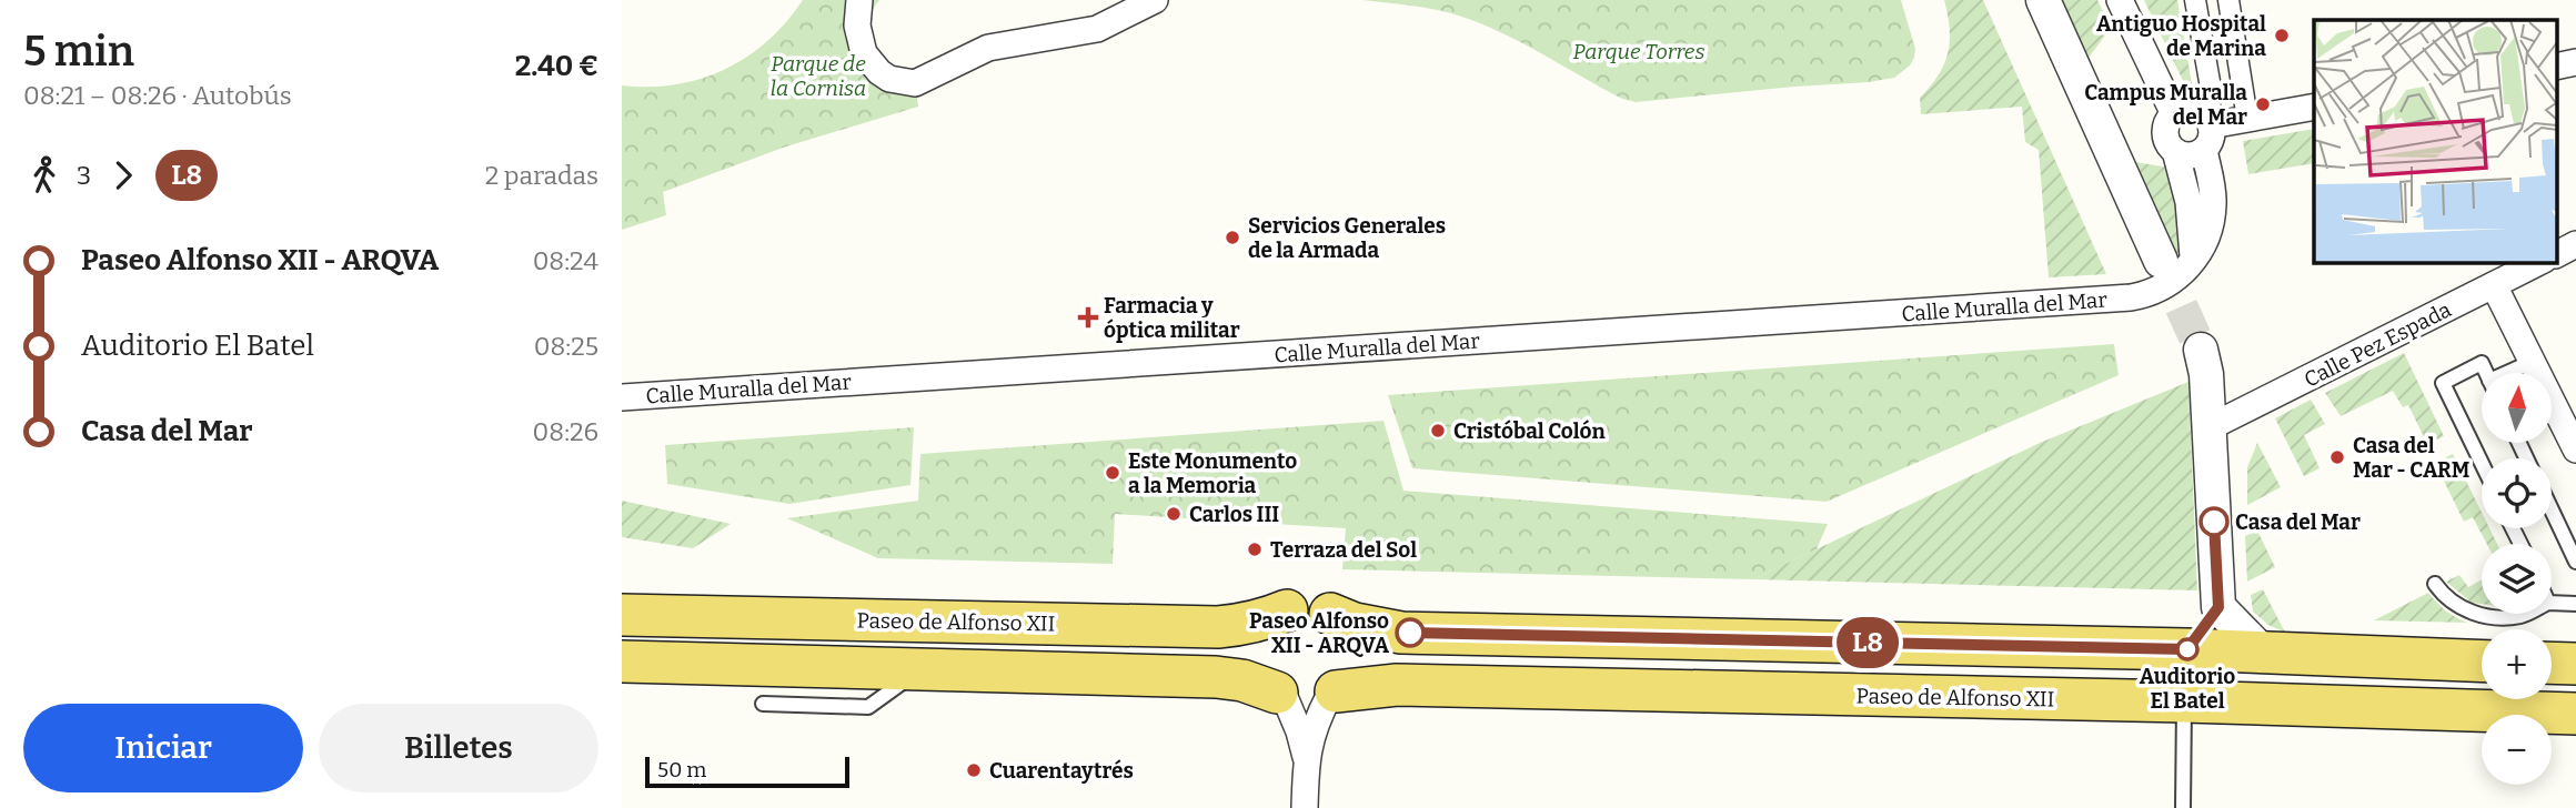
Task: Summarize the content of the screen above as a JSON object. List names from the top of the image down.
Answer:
{
  "streets": {
    "main road": ["Paseo de Alfonso XII"],
    "street": ["Calle Muralla del Mar", "Calle Pez Espada"]
  },
  "parks": ["Parque Torres", "Parque de la Cornisa"],
  "places": {
    "other": [
      "Antiguo Hospital de Marina",
      "Campus Muralla del Mar",
      "Servicios Generales de la Armada",
      "Cristóbal Colón",
      "Casa del Mar - CARM",
      "Este Monumento a la Memoria",
      "Carlos III",
      "Casa del Mar",
      "Terraza del Sol",
      "Paseo Alfonso XII - ARQVA",
      "Auditorio El Batel",
      "Cuarentaytrés"
    ],
    "health": ["Farmacia y óptica militar"]
  },
  "lines": ["bus line L8"],
  "scale_bar": "50 m",
  "north": "top",
  "page": {
    "heading": ["5 min", "08:21 – 08:26 · Autobús", "2.40 €"],
    "on_map": "L8",
    "legs": ["3", "L8", "2 paradas"],
    "list": [
      {
        "name": "Paseo Alfonso XII - ARQVA",
        "value": "08:24"
      },
      {
        "name": "Auditorio El Batel",
        "value": "08:25"
      },
      {
        "name": "Casa del Mar",
        "value": "08:26"
      }
    ],
    "map_buttons": ["+", "−"],
    "buttons": ["Iniciar", "Billetes"],
    "scale": "50 m"
  }
}
